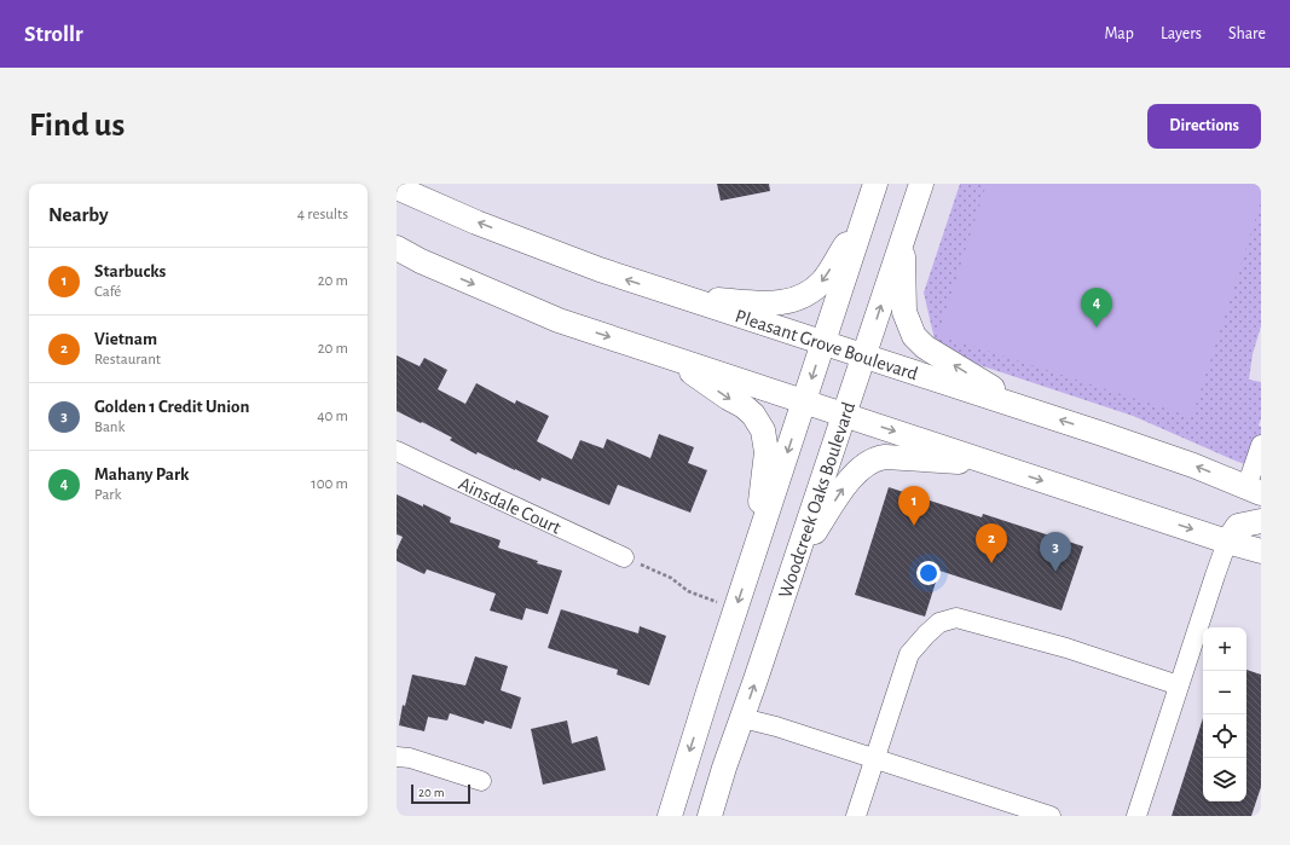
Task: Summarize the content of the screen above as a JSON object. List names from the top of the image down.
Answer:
{
  "streets": {
    "main road": ["Pleasant Grove Boulevard", "Woodcreek Oaks Boulevard"],
    "street": ["Ainsdale Court"]
  },
  "crossings": [
    ["Pleasant Grove Boulevard", "Woodcreek Oaks Boulevard"]
  ],
  "scale_bar": "20 m",
  "page": {
    "header": "Strollr",
    "nav": ["Map", "Layers", "Share"],
    "buttons": "Directions",
    "title": "Find us",
    "heading": ["Nearby", "4 results"],
    "list": [
      {
        "mark": "1",
        "name": "Starbucks",
        "note": "Café",
        "value": "20 m"
      },
      {
        "mark": "2",
        "name": "Vietnam",
        "note": "Restaurant",
        "value": "20 m"
      },
      {
        "mark": "3",
        "name": "Golden 1 Credit Union",
        "note": "Bank",
        "value": "40 m"
      },
      {
        "mark": "4",
        "name": "Mahany Park",
        "note": "Park",
        "value": "100 m"
      }
    ],
    "pins": [
      "4",
      "1",
      "2",
      "3"
    ],
    "map_buttons": ["+", "−"],
    "scale": "20 m"
  }
}
